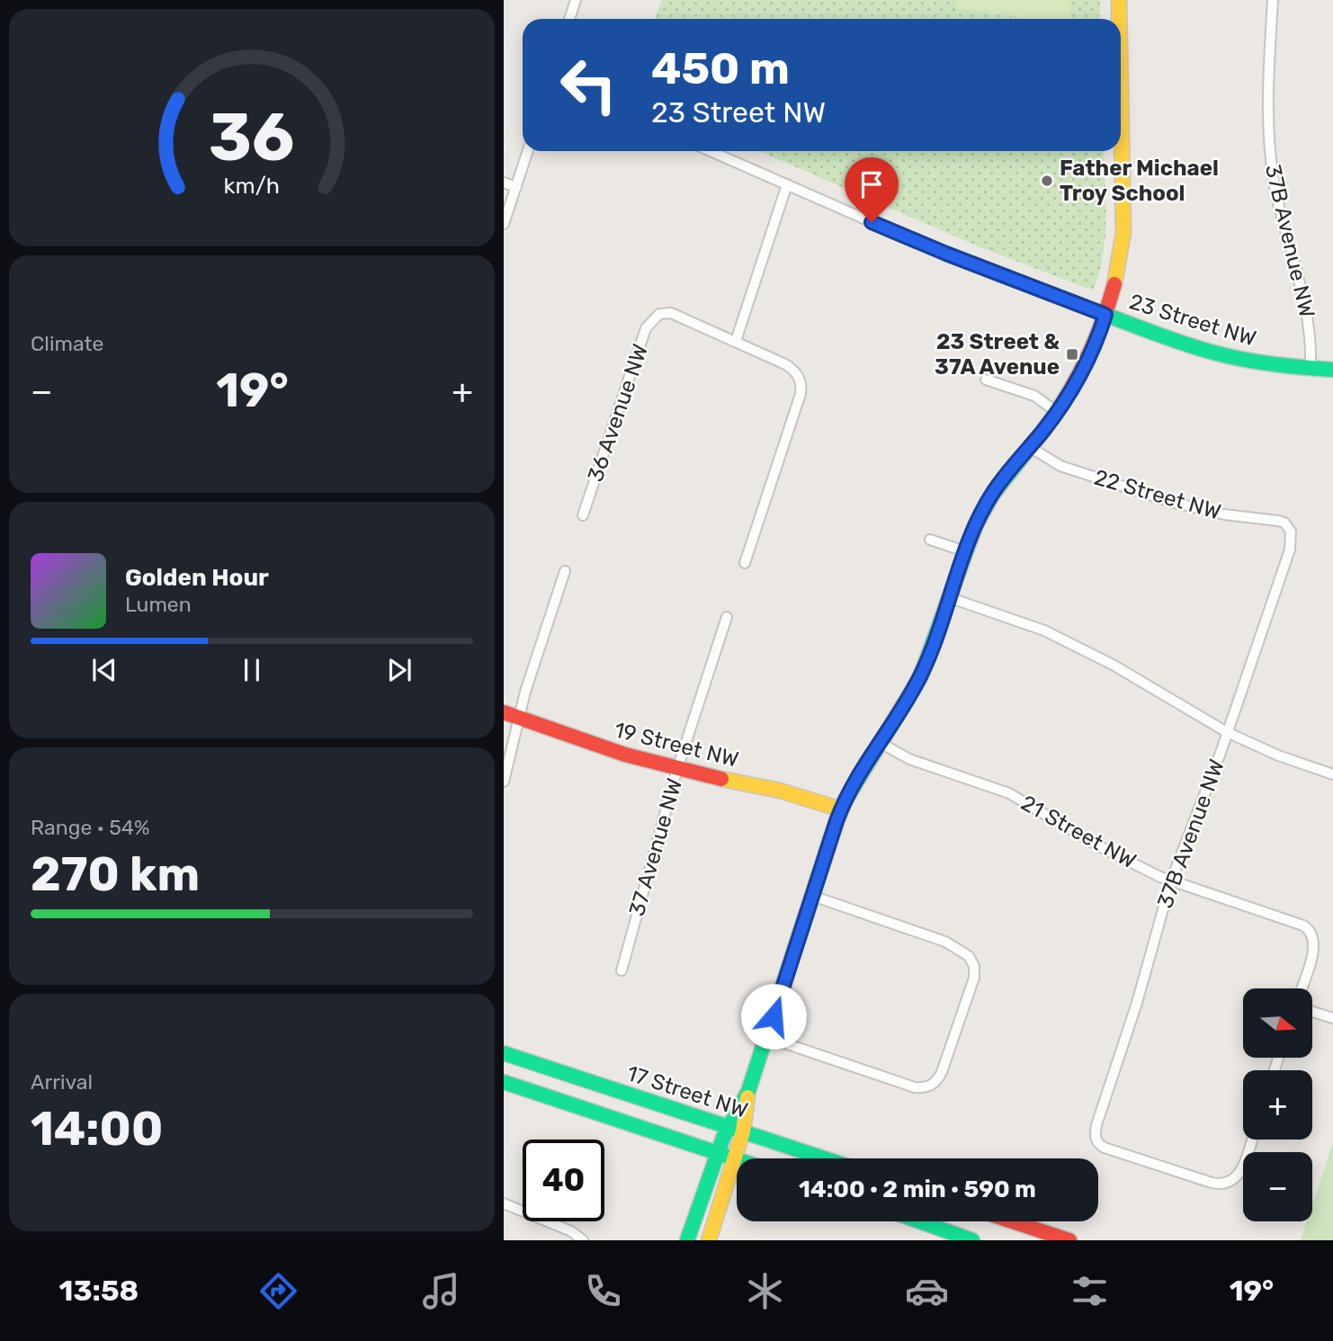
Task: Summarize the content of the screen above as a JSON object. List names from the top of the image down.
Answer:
{
  "streets": {
    "street": [
      "37B Avenue NW",
      "23 Street NW",
      "36 Avenue NW",
      "22 Street NW",
      "19 Street NW",
      "21 Street NW",
      "37 Avenue NW",
      "17 Street NW"
    ]
  },
  "crossings": [
    ["37B Avenue NW", "23 Street NW"],
    ["37B Avenue NW", "22 Street NW"],
    ["37B Avenue NW", "21 Street NW"],
    ["19 Street NW", "37 Avenue NW"]
  ],
  "places": {
    "other": ["Father Michael Troy School"],
    "transit": ["23 Street & 37A Avenue"]
  },
  "north": "right",
  "page": {
    "turn": ["450 m", "23 Street NW"],
    "tile": [
      "Climate",
      ["Range · 54%", "270 km"],
      ["Arrival", "14:00"]
    ],
    "heat": ["−", "19°", "+"],
    "song": ["Golden Hour", "Lumen"],
    "map_buttons": ["+", "−"],
    "limit": "40",
    "trip": "14:00 · 2 min · 590 m",
    "tabs": ["13:58", "19°"],
    "gauge": ["36", "km/h"]
  }
}
